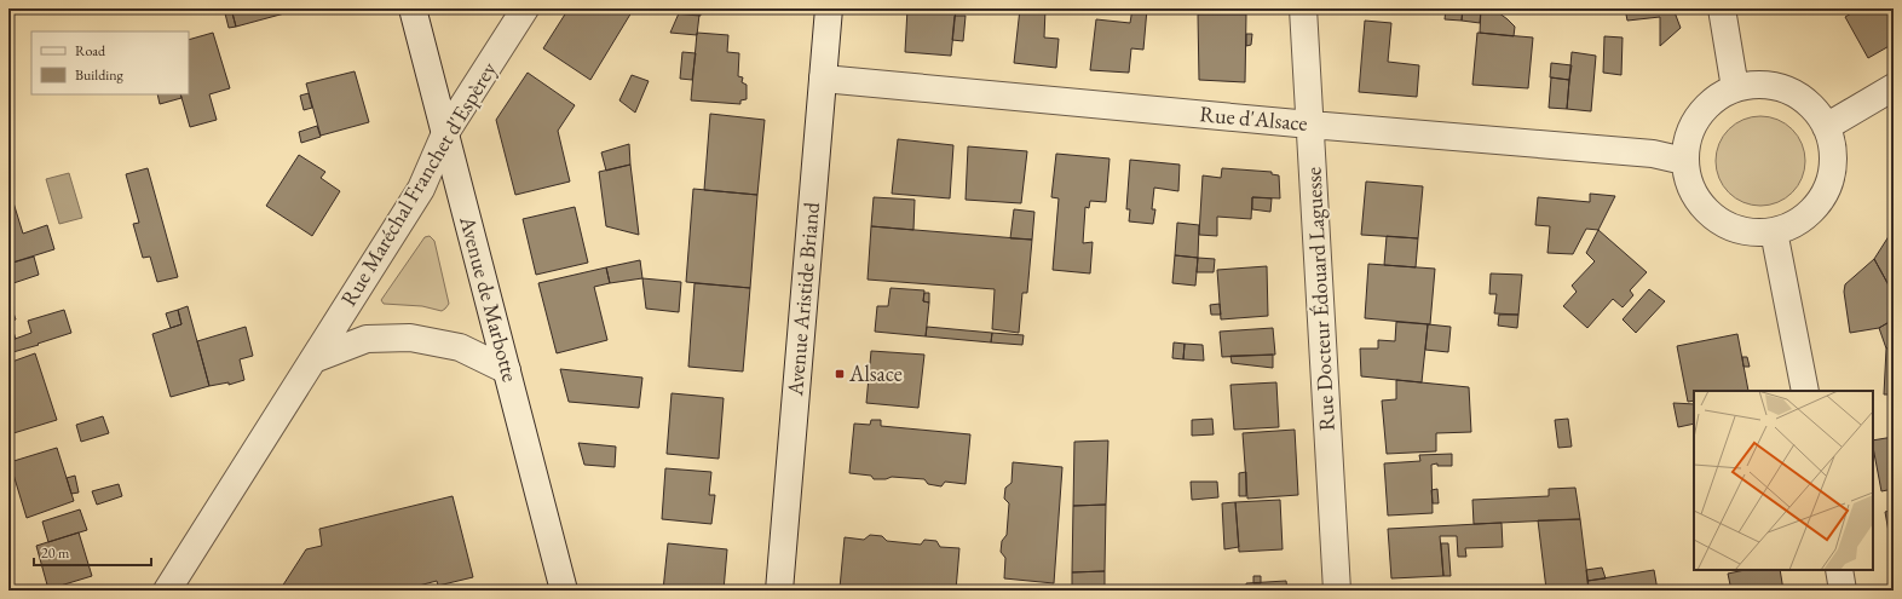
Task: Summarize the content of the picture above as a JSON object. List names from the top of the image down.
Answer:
{
  "streets": {
    "street": [
      "Rue d'Alsace",
      "Rue Maréchal Franchet d'Espèrey",
      "Avenue de Marbotte",
      "Avenue Aristide Briand",
      "Rue Docteur Édouard Laguesse"
    ]
  },
  "crossings": [
    ["Rue d'Alsace", "Avenue Aristide Briand"],
    ["Rue d'Alsace", "Rue Docteur Édouard Laguesse"],
    ["Rue Maréchal Franchet d'Espèrey", "Avenue de Marbotte"]
  ],
  "places": {
    "transit": ["Alsace"]
  },
  "legend": ["Road", "Building"],
  "scale_bar": "20 m"
}
